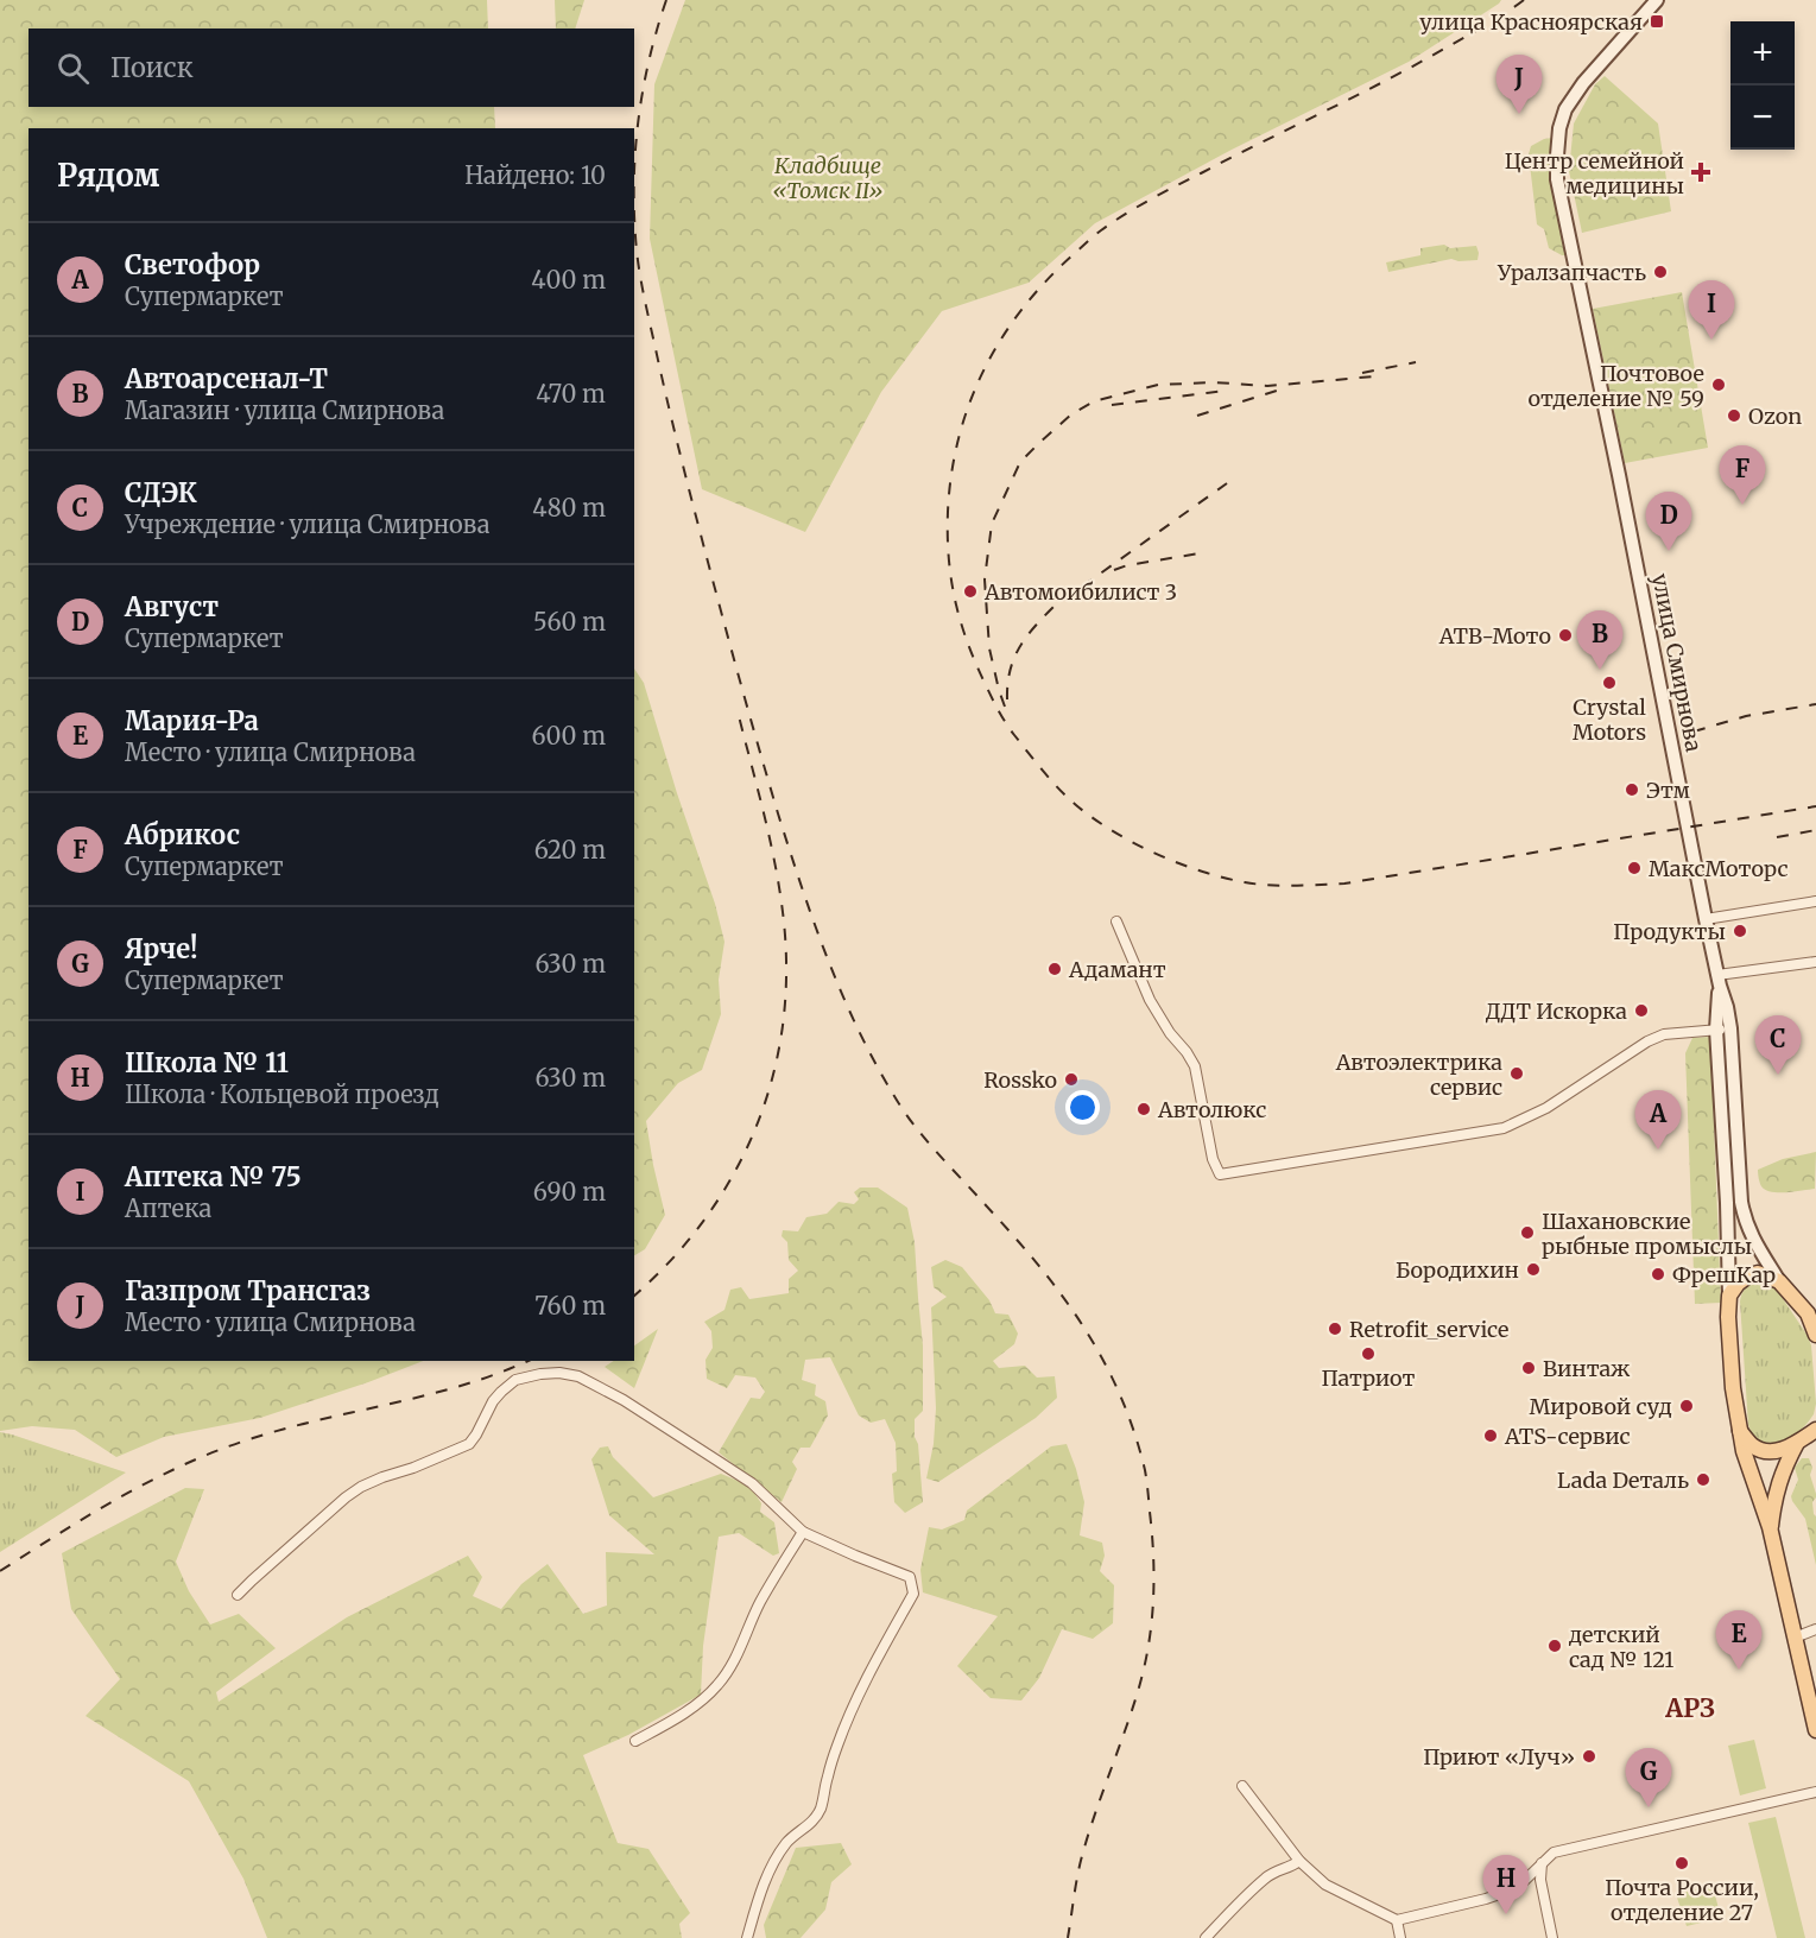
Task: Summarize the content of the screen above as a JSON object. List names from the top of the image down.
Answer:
{
  "streets": {
    "main road": ["улица Смирнова"]
  },
  "districts": ["АРЗ"],
  "parks": ["Кладбище «Томск II»"],
  "places": {
    "transit": ["улица Красноярская"],
    "health": ["Центр семейной медицины"],
    "other": [
      "Уралзапчасть",
      "Почтовое отделение № 59",
      "Ozon",
      "Автомоибилист 3",
      "АТВ-Мото",
      "Crystal Motors",
      "Этм",
      "МаксМоторс",
      "Продукты",
      "Адамант",
      "ДДТ Искорка",
      "Автоэлектрика сервис",
      "Rossko",
      "Автолюкс",
      "Шахановские рыбные промыслы",
      "Бородихин",
      "ФрешКар",
      "Retrofit_service",
      "Патриот",
      "Винтаж",
      "Мировой суд",
      "ATS-сервис",
      "Lada Dеталь",
      "детский сад № 121",
      "Приют «Луч»",
      "Почта России, отделение 27"
    ]
  },
  "page": {
    "map_buttons": ["+", "−"],
    "search": "Поиск",
    "pins": [
      "J",
      "I",
      "F",
      "D",
      "B",
      "C",
      "A",
      "E",
      "G",
      "H"
    ],
    "heading": ["Рядом", "Найдено: 10"],
    "list": [
      {
        "mark": "A",
        "name": "Светофор",
        "note": "Супермаркет",
        "value": "400 m"
      },
      {
        "mark": "B",
        "name": "Автоарсенал-Т",
        "note": "Магазин · улица Смирнова",
        "value": "470 m"
      },
      {
        "mark": "C",
        "name": "СДЭК",
        "note": "Учреждение · улица Смирнова",
        "value": "480 m"
      },
      {
        "mark": "D",
        "name": "Август",
        "note": "Супермаркет",
        "value": "560 m"
      },
      {
        "mark": "E",
        "name": "Мария-Ра",
        "note": "Место · улица Смирнова",
        "value": "600 m"
      },
      {
        "mark": "F",
        "name": "Абрикос",
        "note": "Супермаркет",
        "value": "620 m"
      },
      {
        "mark": "G",
        "name": "Ярче!",
        "note": "Супермаркет",
        "value": "630 m"
      },
      {
        "mark": "H",
        "name": "Школа № 11",
        "note": "Школа · Кольцевой проезд",
        "value": "630 m"
      },
      {
        "mark": "I",
        "name": "Аптека № 75",
        "note": "Аптека",
        "value": "690 m"
      },
      {
        "mark": "J",
        "name": "Газпром Трансгаз",
        "note": "Место · улица Смирнова",
        "value": "760 m"
      }
    ]
  }
}
